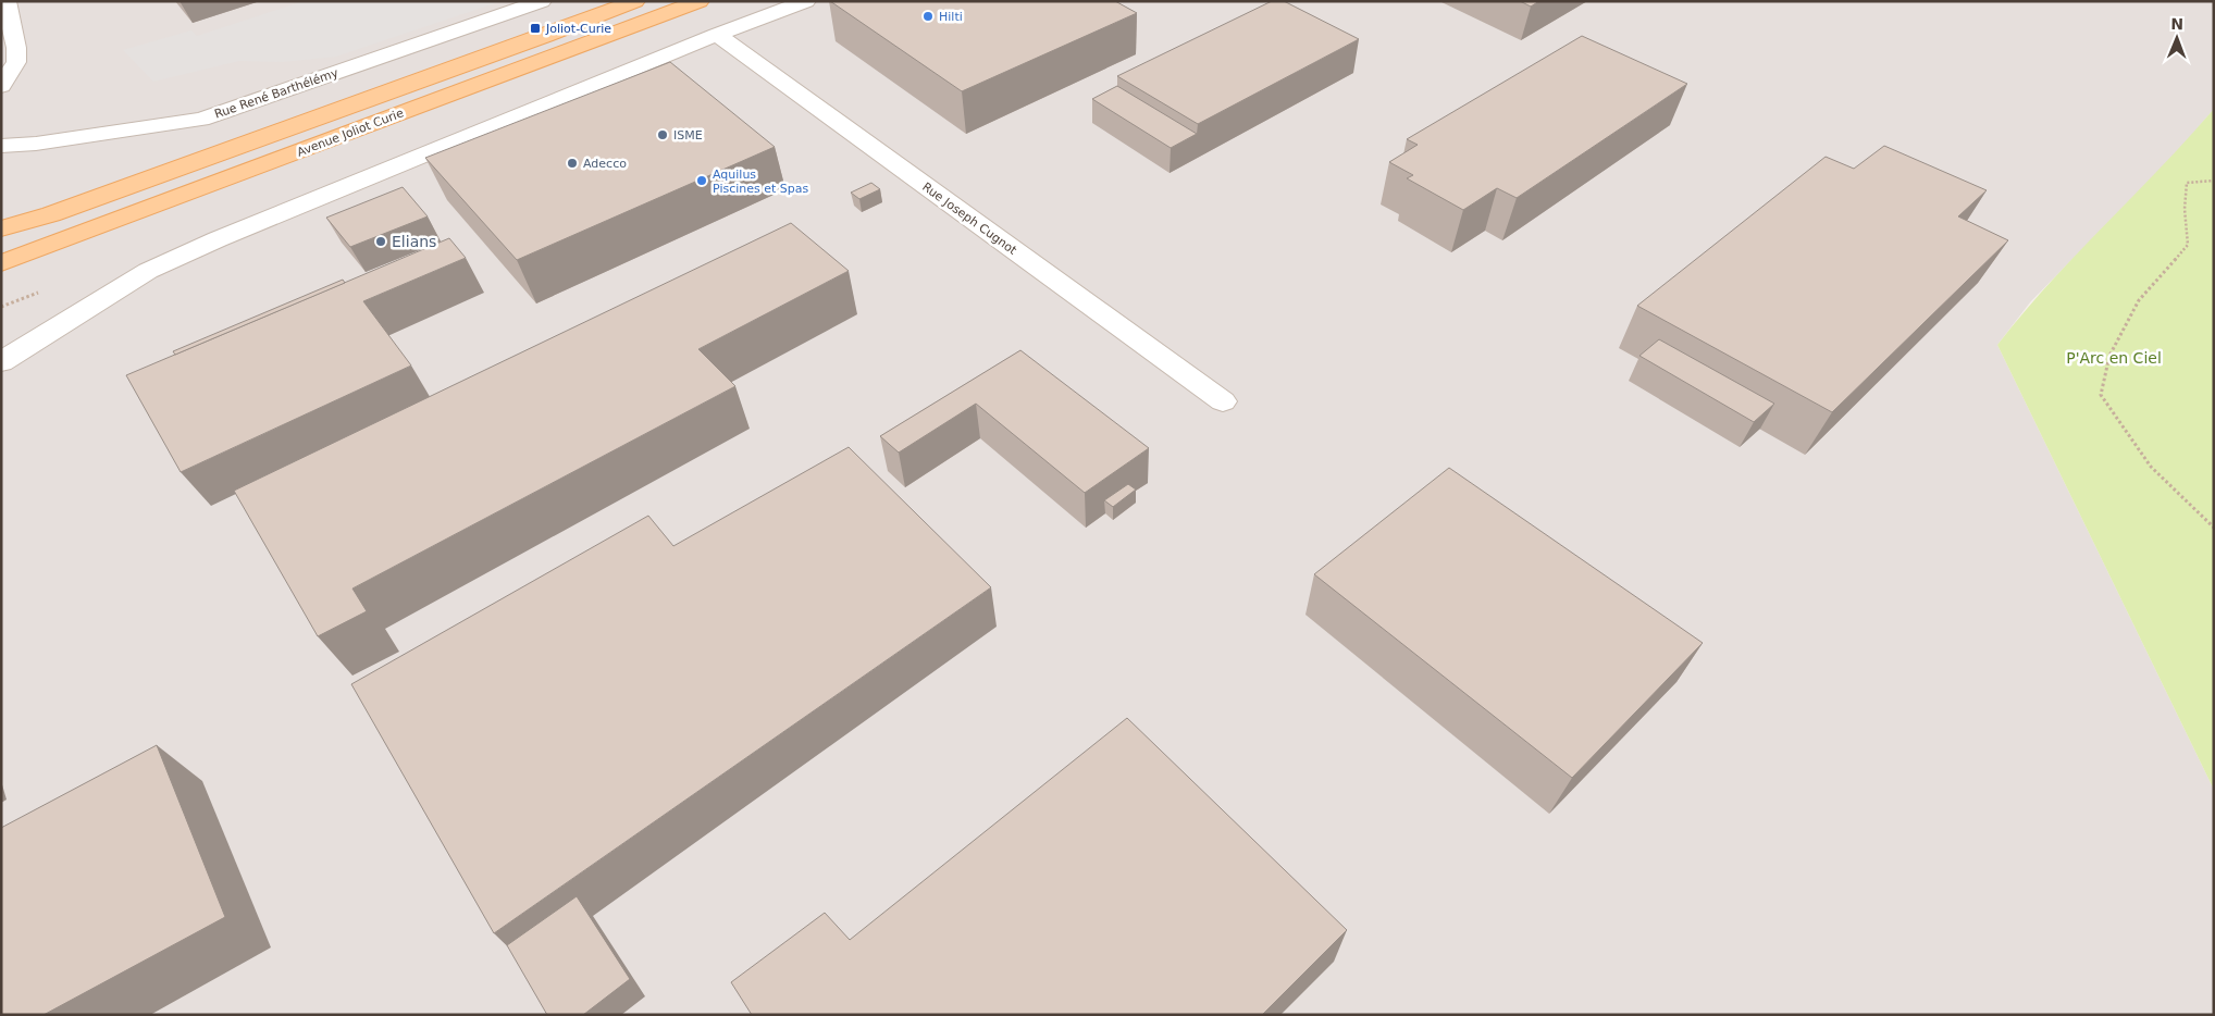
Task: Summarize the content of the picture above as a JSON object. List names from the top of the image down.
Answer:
{
  "streets": {
    "main road": ["Avenue Joliot Curie"],
    "lane": ["Rue René Barthélémy", "Rue Joseph Cugnot"]
  },
  "parks": ["P'Arc en Ciel"],
  "places": {
    "other": [
      "Hilti",
      "ISME",
      "Adecco",
      "Aquilus Piscines et Spas",
      "Elians"
    ],
    "transit": ["Joliot-Curie"]
  },
  "north": "top"
}
